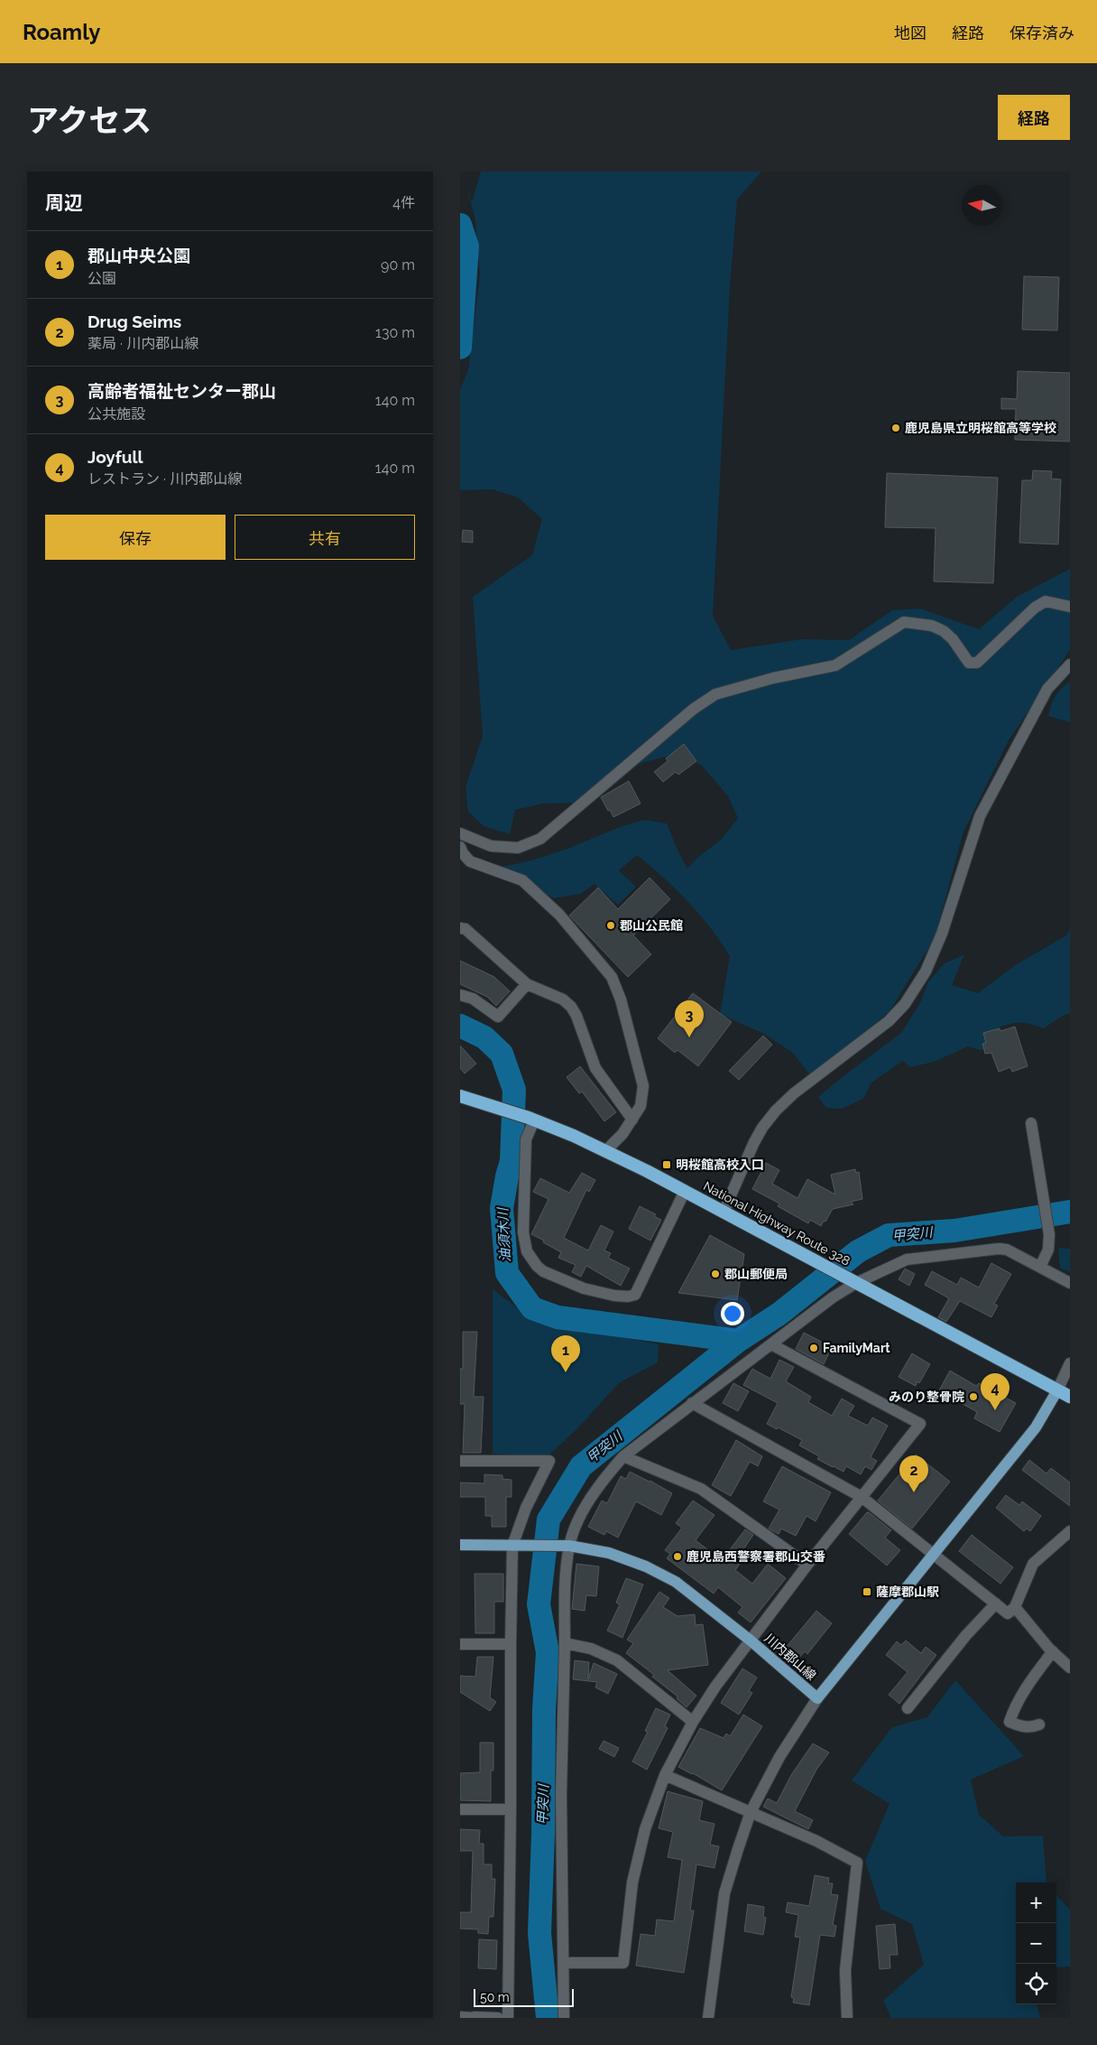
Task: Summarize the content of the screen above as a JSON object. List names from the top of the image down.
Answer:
{
  "streets": {
    "highway": ["National Highway Route 328"],
    "main road": ["川内郡山線"]
  },
  "crossings": [
    ["National Highway Route 328", "川内郡山線"]
  ],
  "water": ["甲突川", "油須木川"],
  "places": {
    "other": [
      "鹿児島県立明桜館高等学校",
      "郡山公民館",
      "郡山郵便局",
      "FamilyMart",
      "みのり整骨院",
      "鹿児島西警察署郡山交番"
    ],
    "transit": ["明桜館高校入口", "薩摩郡山駅"]
  },
  "scale_bar": "50 m",
  "north": "left",
  "page": {
    "header": "Roamly",
    "nav": ["地図", "経路", "保存済み"],
    "title": "アクセス",
    "buttons": [
      "経路",
      ["保存", "共有"]
    ],
    "heading": ["周辺", "4件"],
    "list": [
      {
        "mark": "1",
        "name": "郡山中央公園",
        "note": "公園",
        "value": "90 m"
      },
      {
        "mark": "2",
        "name": "Drug Seims",
        "note": "薬局 · 川内郡山線",
        "value": "130 m"
      },
      {
        "mark": "3",
        "name": "高齢者福祉センター郡山",
        "note": "公共施設",
        "value": "140 m"
      },
      {
        "mark": "4",
        "name": "Joyfull",
        "note": "レストラン · 川内郡山線",
        "value": "140 m"
      }
    ],
    "pins": [
      "3",
      "1",
      "4",
      "2"
    ],
    "map_buttons": ["+", "−"],
    "scale": "50 m"
  }
}
